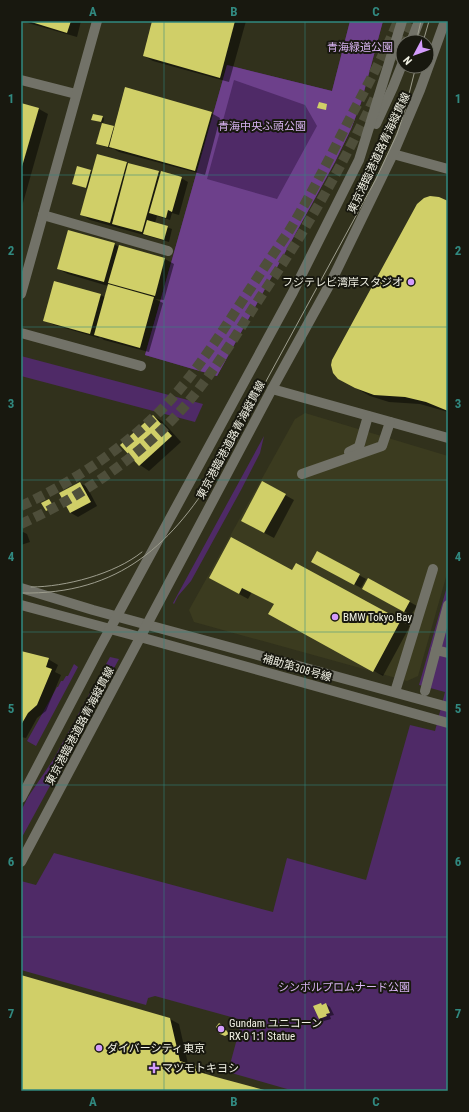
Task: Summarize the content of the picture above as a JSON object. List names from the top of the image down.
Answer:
{
  "streets": {
    "street": ["東京港臨港道路青海縦貫線", "補助第308号線"]
  },
  "crossings": [
    ["東京港臨港道路青海縦貫線", "補助第308号線"]
  ],
  "parks": ["青海緑道公園", "青海中央ふ頭公園", "シンボルプロムナード公園"],
  "places": {
    "other": [
      "フジテレビ湾岸スタジオ",
      "BMW Tokyo Bay",
      "Gundam ユニコーン RX-0 1:1 Statue",
      "ダイバーシティ東京"
    ],
    "health": ["マツモトキヨシ"]
  },
  "north": "bottom left",
  "grid": {
    "columns": ["A", "B", "C"],
    "rows": [
      "1",
      "2",
      "3",
      "4",
      "5",
      "6",
      "7"
    ]
  }
}
